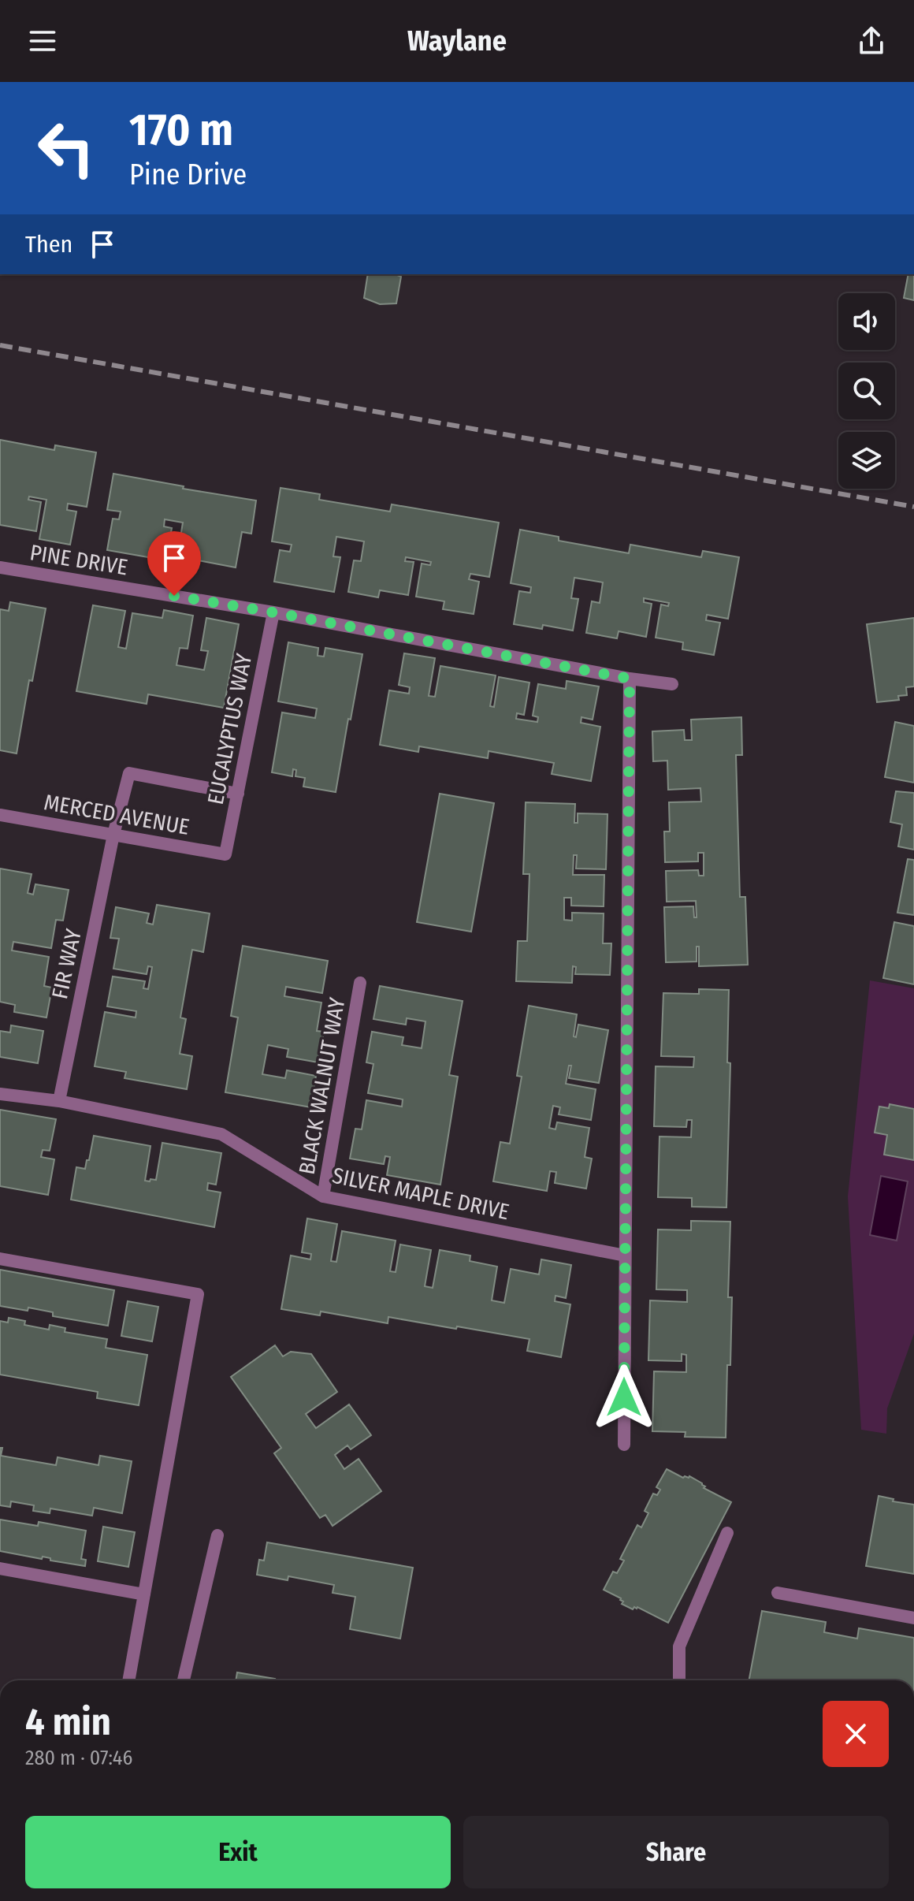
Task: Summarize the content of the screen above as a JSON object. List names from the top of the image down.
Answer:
{
  "streets": {
    "street": [
      "PINE DRIVE",
      "EUCALYPTUS WAY",
      "MERCED AVENUE",
      "FIR WAY",
      "BLACK WALNUT WAY",
      "SILVER MAPLE DRIVE"
    ]
  },
  "crossings": [
    ["PINE DRIVE", "EUCALYPTUS WAY"],
    ["EUCALYPTUS WAY", "MERCED AVENUE"],
    ["EUCALYPTUS WAY", "FIR WAY"],
    ["MERCED AVENUE", "FIR WAY"],
    ["FIR WAY", "SILVER MAPLE DRIVE"],
    ["BLACK WALNUT WAY", "SILVER MAPLE DRIVE"]
  ],
  "page": {
    "header": "Waylane",
    "turn": ["170 m", "Pine Drive"],
    "then": "Then",
    "heading": ["4 min", "280 m · 07:46"],
    "buttons": ["Exit", "Share"]
  }
}
